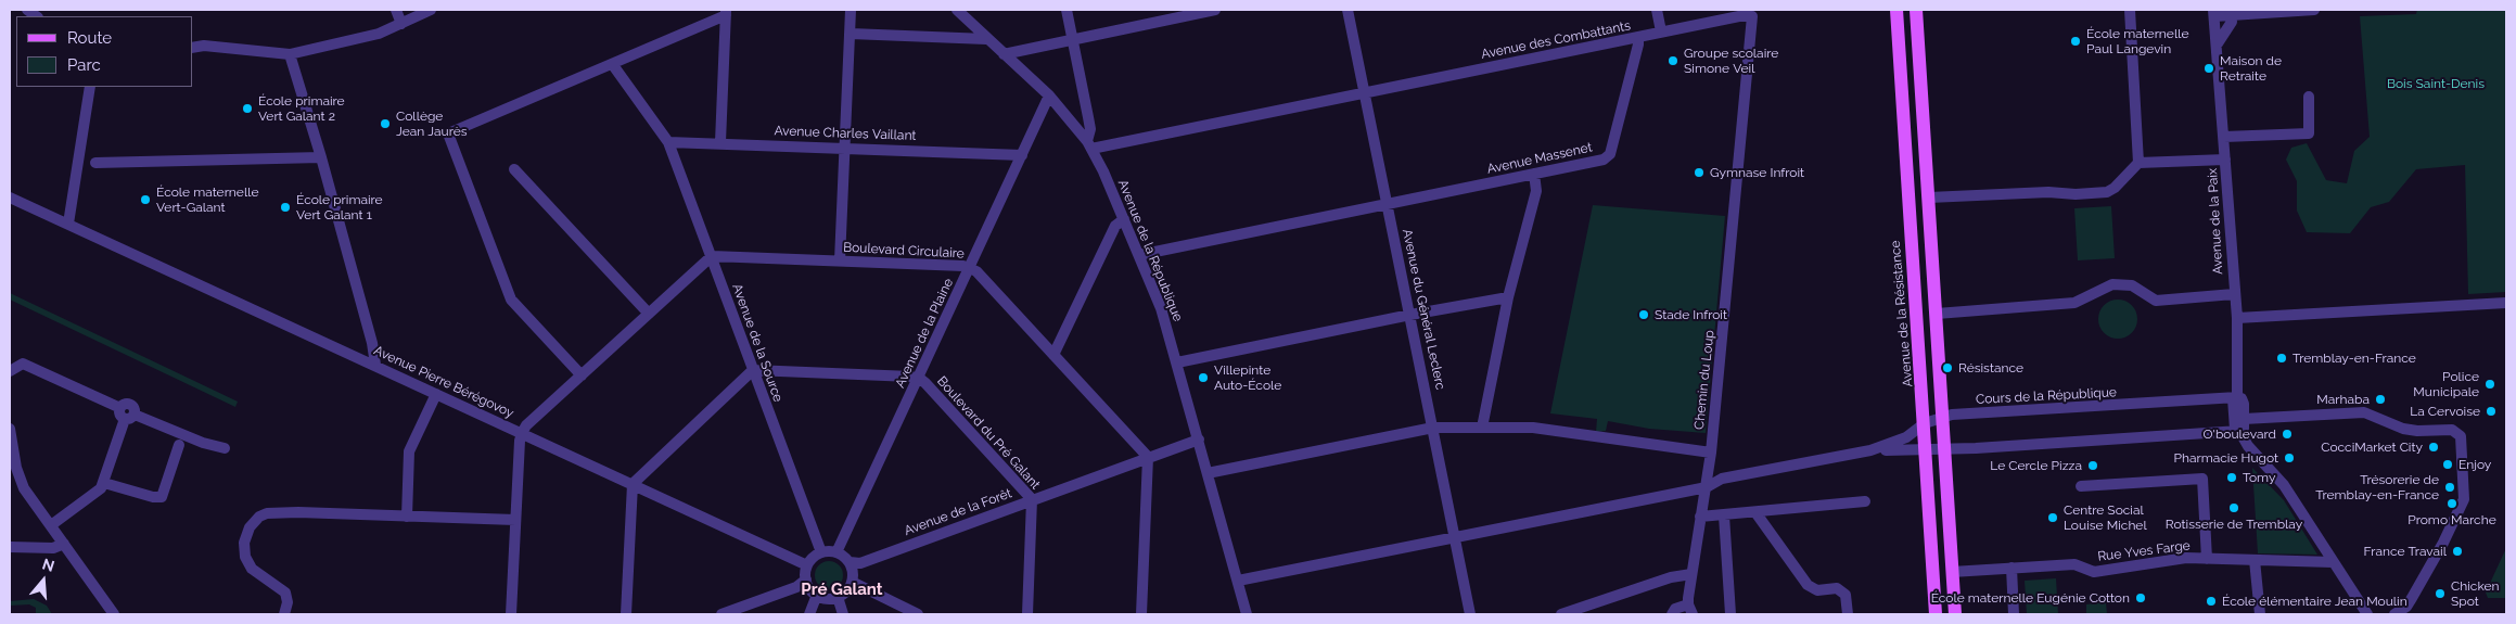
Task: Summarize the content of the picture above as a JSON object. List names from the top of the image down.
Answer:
{
  "streets": {
    "main road": ["Avenue de la Résistance"],
    "street": [
      "Avenue des Combattants",
      "Avenue Charles Vaillant",
      "Avenue Massenet",
      "Avenue de la Paix",
      "Boulevard Circulaire",
      "Avenue de la République",
      "Avenue du Général Leclerc",
      "Avenue de la Plaine",
      "Avenue de la Source",
      "Chemin du Loup",
      "Avenue Pierre Bérégovoy",
      "Cours de la République",
      "Boulevard du Pré Galant",
      "Avenue de la Forêt",
      "Rue Yves Farge"
    ]
  },
  "crossings": [
    ["Avenue des Combattants", "Avenue Massenet"],
    ["Avenue des Combattants", "Avenue de la République"],
    ["Avenue des Combattants", "Avenue du Général Leclerc"],
    ["Avenue des Combattants", "Chemin du Loup"],
    ["Avenue Charles Vaillant", "Avenue de la Plaine"],
    ["Avenue Charles Vaillant", "Avenue de la Source"],
    ["Avenue Massenet", "Avenue de la République"],
    ["Avenue Massenet", "Avenue du Général Leclerc"],
    ["Avenue de la Paix", "Cours de la République"],
    ["Boulevard Circulaire", "Avenue de la Plaine"],
    ["Boulevard Circulaire", "Avenue de la Source"],
    ["Boulevard Circulaire", "Avenue de la Forêt"],
    ["Avenue de la République", "Avenue de la Plaine"],
    ["Avenue de la République", "Cours de la République"],
    ["Avenue de la République", "Avenue de la Forêt"],
    ["Avenue du Général Leclerc", "Cours de la République"],
    ["Avenue de la Résistance", "Cours de la République"],
    ["Avenue de la Plaine", "Avenue de la Source"],
    ["Avenue de la Plaine", "Avenue Pierre Bérégovoy"],
    ["Avenue de la Plaine", "Boulevard du Pré Galant"],
    ["Avenue de la Plaine", "Avenue de la Forêt"],
    ["Avenue de la Source", "Avenue Pierre Bérégovoy"],
    ["Avenue de la Source", "Boulevard du Pré Galant"],
    ["Avenue de la Source", "Avenue de la Forêt"],
    ["Chemin du Loup", "Cours de la République"],
    ["Avenue Pierre Bérégovoy", "Avenue de la Forêt"],
    ["Boulevard du Pré Galant", "Avenue de la Forêt"]
  ],
  "districts": ["Pré Galant"],
  "parks": ["Bois Saint-Denis"],
  "places": [
    "École maternelle Paul Langevin",
    "Groupe scolaire Simone Veil",
    "Maison de Retraite",
    "École primaire Vert Galant 2",
    "Collège Jean Jaurès",
    "Gymnase Infroit",
    "École maternelle Vert-Galant",
    "École primaire Vert Galant 1",
    "Stade Infroit",
    "Tremblay-en-France",
    "Résistance",
    "Villepinte Auto-École",
    "Police Municipale",
    "Marhaba",
    "La Cervoise",
    "O'boulevard",
    "CocciMarket City",
    "Pharmacie Hugot",
    "Enjoy",
    "Le Cercle Pizza",
    "Tomy",
    "Trésorerie de Tremblay-en-France",
    "Promo Marche",
    "Rotisserie de Tremblay",
    "Centre Social Louise Michel",
    "France Travail",
    "Chicken Spot",
    "École maternelle Eugénie Cotton",
    "École élémentaire Jean Moulin"
  ],
  "legend": ["Route", "Parc"],
  "north": "top"
}
